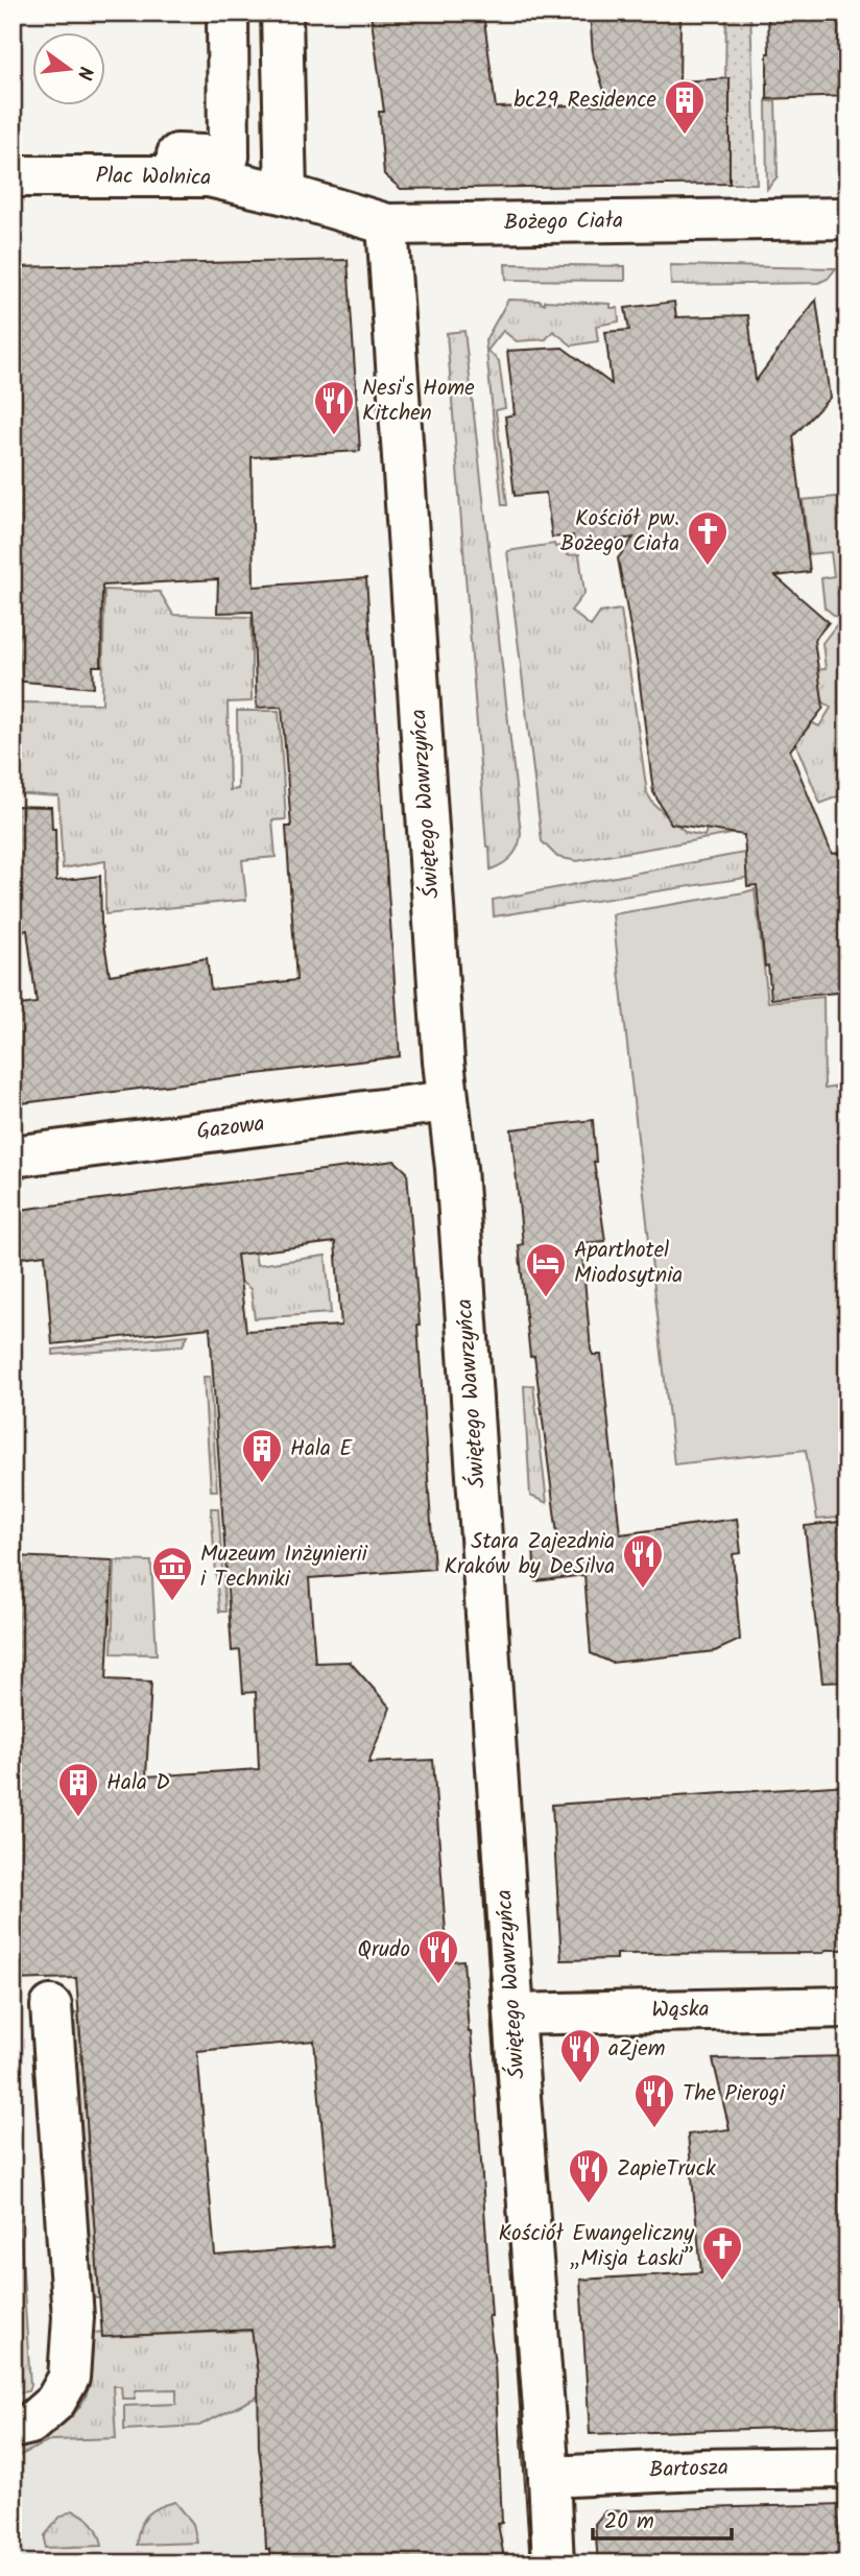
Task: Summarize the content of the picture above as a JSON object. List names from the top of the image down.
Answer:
{
  "streets": {
    "street": [
      "Plac Wolnica",
      "Bożego Ciała",
      "Świętego Wawrzyńca",
      "Gazowa",
      "Wąska",
      "Bartosza"
    ]
  },
  "crossings": [
    ["Plac Wolnica", "Bożego Ciała"],
    ["Bożego Ciała", "Świętego Wawrzyńca"],
    ["Świętego Wawrzyńca", "Gazowa"],
    ["Świętego Wawrzyńca", "Wąska"],
    ["Świętego Wawrzyńca", "Bartosza"]
  ],
  "places": {
    "building": ["bc29 Residence", "Hala E", "Hala D"],
    "restaurant": [
      "Nesi's Home Kitchen",
      "Stara Zajezdnia Kraków by DeSilva",
      "Qrudo",
      "aZjem",
      "The Pierogi",
      "ZapieTruck"
    ],
    "church": ["Kościół pw. Bożego Ciała", "Kościół Ewangeliczny „Misja Łaski”"],
    "hotel": ["Aparthotel Miodosytnia"],
    "museum": ["Muzeum Inżynierii i Techniki"]
  },
  "scale_bar": "20 m",
  "north": "right"
}
